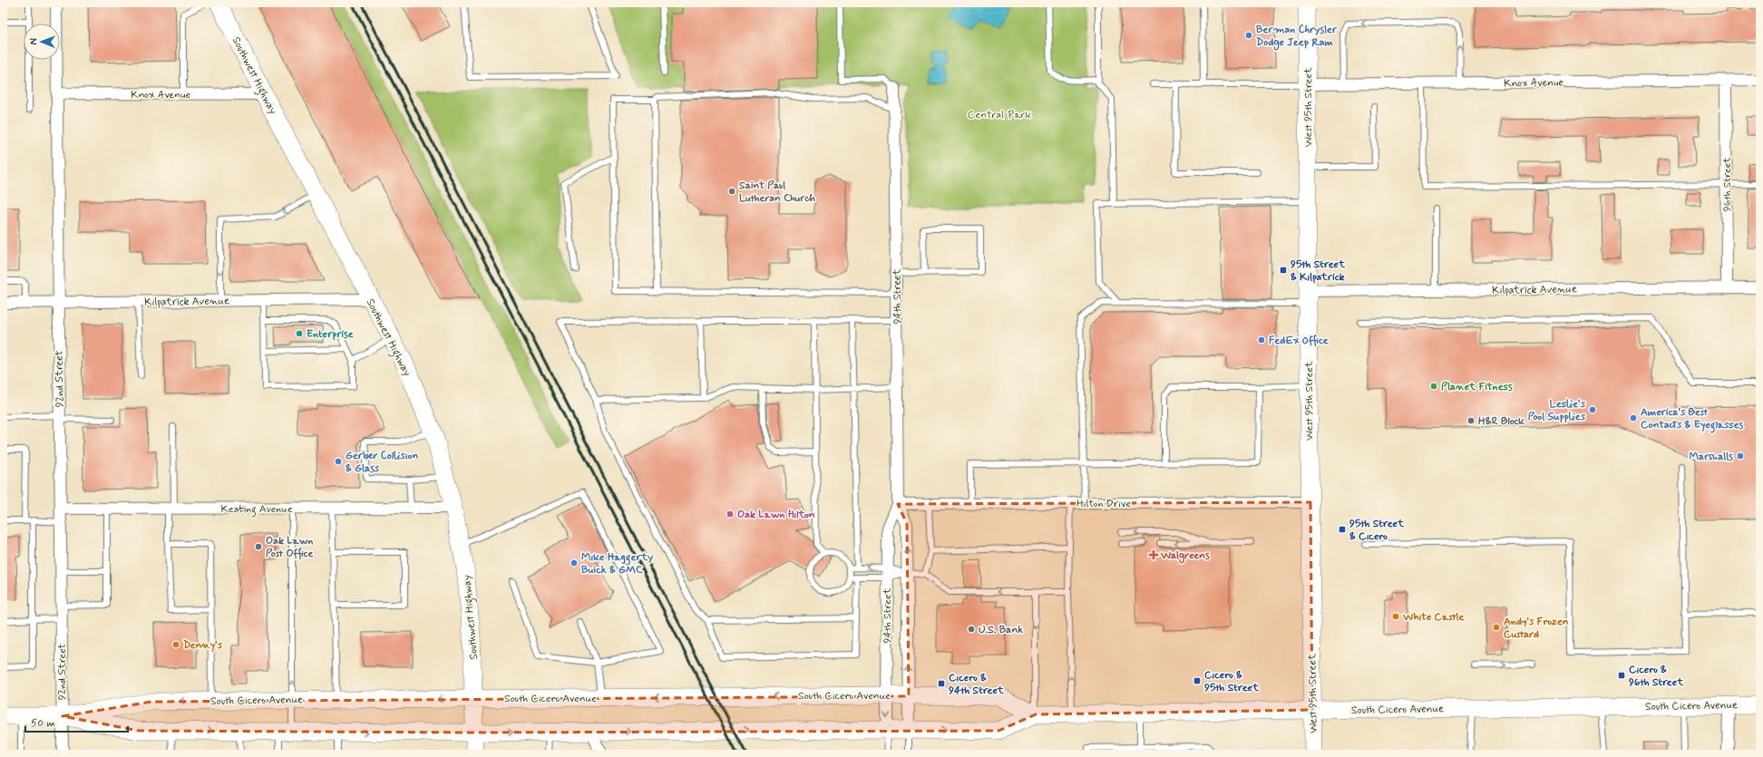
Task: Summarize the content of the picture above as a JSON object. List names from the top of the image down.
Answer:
{
  "streets": {
    "main road": ["Southwest Highway", "West 95th Street", "South Cicero Avenue"],
    "street": [
      "Knox Avenue",
      "96th Street",
      "Kilpatrick Avenue",
      "94th Street",
      "92nd Street",
      "Hilton Drive",
      "Keating Avenue"
    ]
  },
  "crossings": [
    ["Southwest Highway", "Knox Avenue"],
    ["Southwest Highway", "Kilpatrick Avenue"],
    ["Southwest Highway", "Keating Avenue"],
    ["Southwest Highway", "South Cicero Avenue"],
    ["Knox Avenue", "West 95th Street"],
    ["Knox Avenue", "96th Street"],
    ["Knox Avenue", "92nd Street"],
    ["West 95th Street", "Kilpatrick Avenue"],
    ["West 95th Street", "Hilton Drive"],
    ["West 95th Street", "South Cicero Avenue"],
    ["96th Street", "Kilpatrick Avenue"],
    ["Kilpatrick Avenue", "92nd Street"],
    ["94th Street", "Hilton Drive"],
    ["94th Street", "South Cicero Avenue"],
    ["92nd Street", "Keating Avenue"],
    ["92nd Street", "South Cicero Avenue"]
  ],
  "parks": ["Central Park"],
  "places": {
    "other": [
      "Berman Chrysler Dodge Jeep Ram",
      "Saint Paul Lutheran Church",
      "Enterprise",
      "FedEx Office",
      "Planet Fitness",
      "Leslie's Pool Supplies",
      "America's Best Contacts & Eyeglasses",
      "H&R Block",
      "Marshalls",
      "Gerber Collision & Glass",
      "Oak Lawn Hilton",
      "Oak Lawn Post Office",
      "Mike Haggerty Buick & GMC",
      "White Castle",
      "Andy's Frozen Custard",
      "U.S. Bank",
      "Denny's"
    ],
    "transit": [
      "95th Street & Kilpatrick",
      "95th Street & Cicero",
      "Cicero & 96th Street",
      "Cicero & 95th Street",
      "Cicero & 94th Street"
    ],
    "health": ["Walgreens"]
  },
  "scale_bar": "50 m",
  "north": "left"
}
